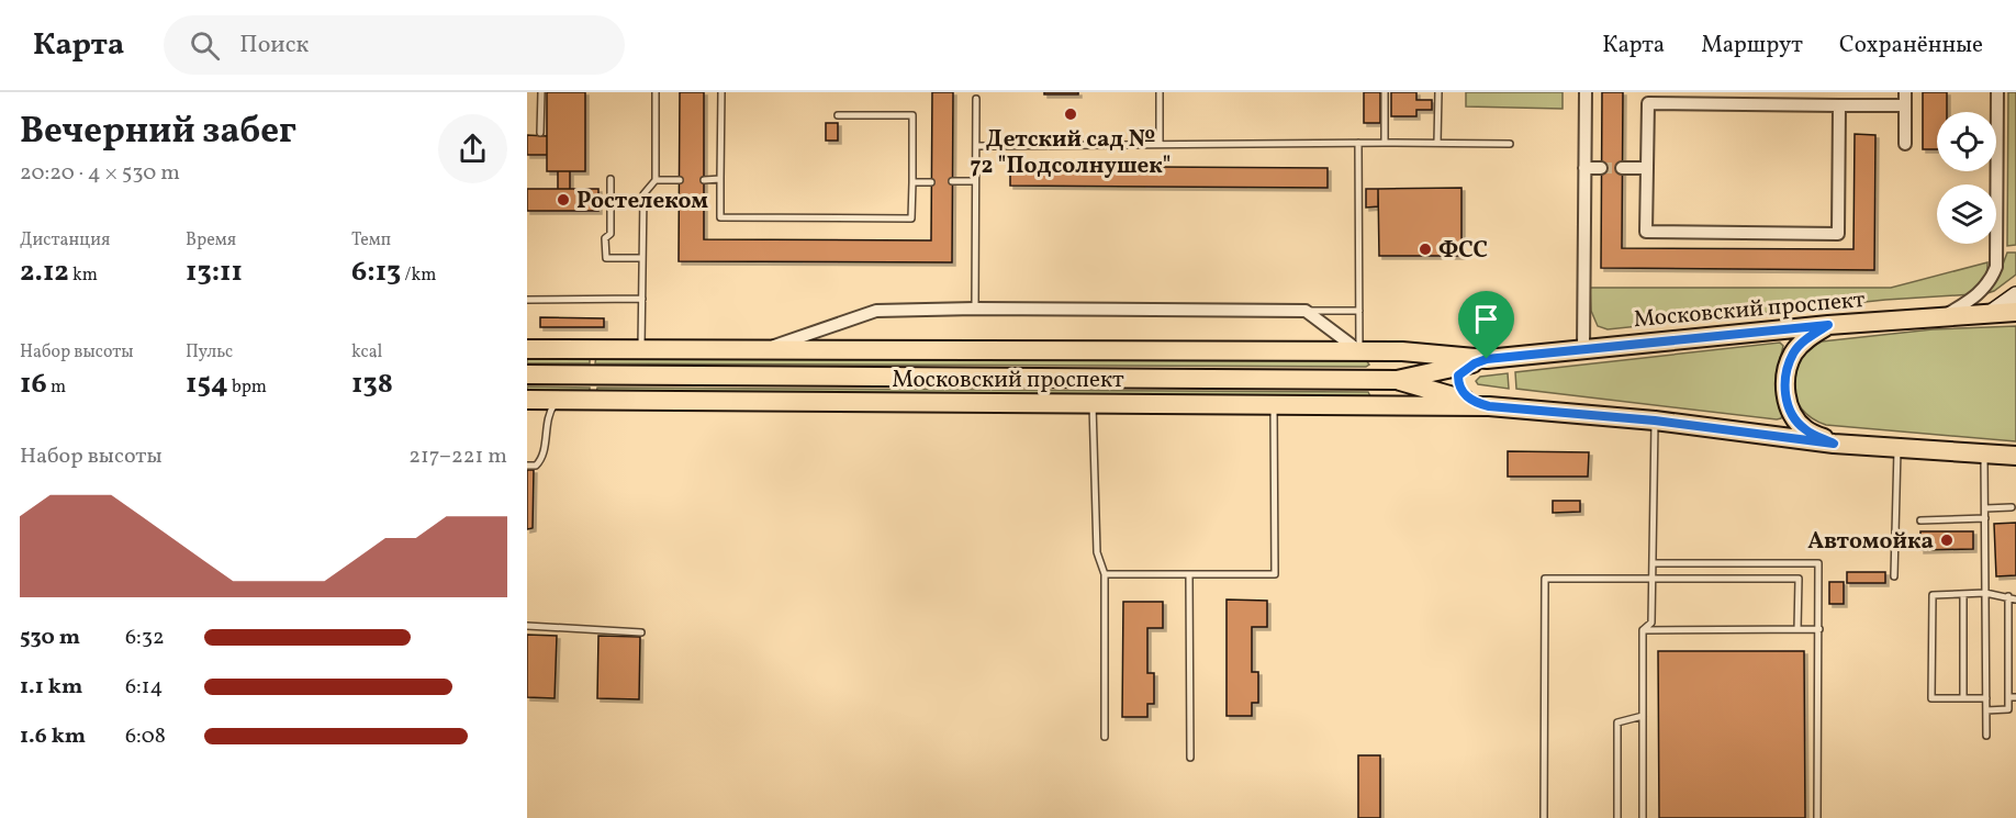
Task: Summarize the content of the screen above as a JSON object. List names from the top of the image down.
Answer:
{
  "streets": {
    "main road": ["Московский проспект"]
  },
  "places": [
    "Детский сад № 72 \"Подсолнушек\"",
    "Ростелеком",
    "ФСС",
    "Автомойка"
  ],
  "page": {
    "header": "Карта",
    "search": "Поиск",
    "nav": ["Карта", "Маршрут", "Сохранённые"],
    "heading": ["Вечерний забег", "20:20 · 4 × 530 m"],
    "stats": [
      ["Дистанция", "2.12 km"],
      ["Время", "13:11"],
      ["Темп", "6:13 /km"],
      ["Набор высоты", "16 m"],
      ["Пульс", "154 bpm"],
      ["kcal", "138"]
    ],
    "chart": ["Набор высоты", "217–221 m"],
    "list": [
      {
        "name": "530 m",
        "note": "6:32"
      },
      {
        "name": "1.1 km",
        "note": "6:14"
      },
      {
        "name": "1.6 km",
        "note": "6:08"
      }
    ]
  }
}
